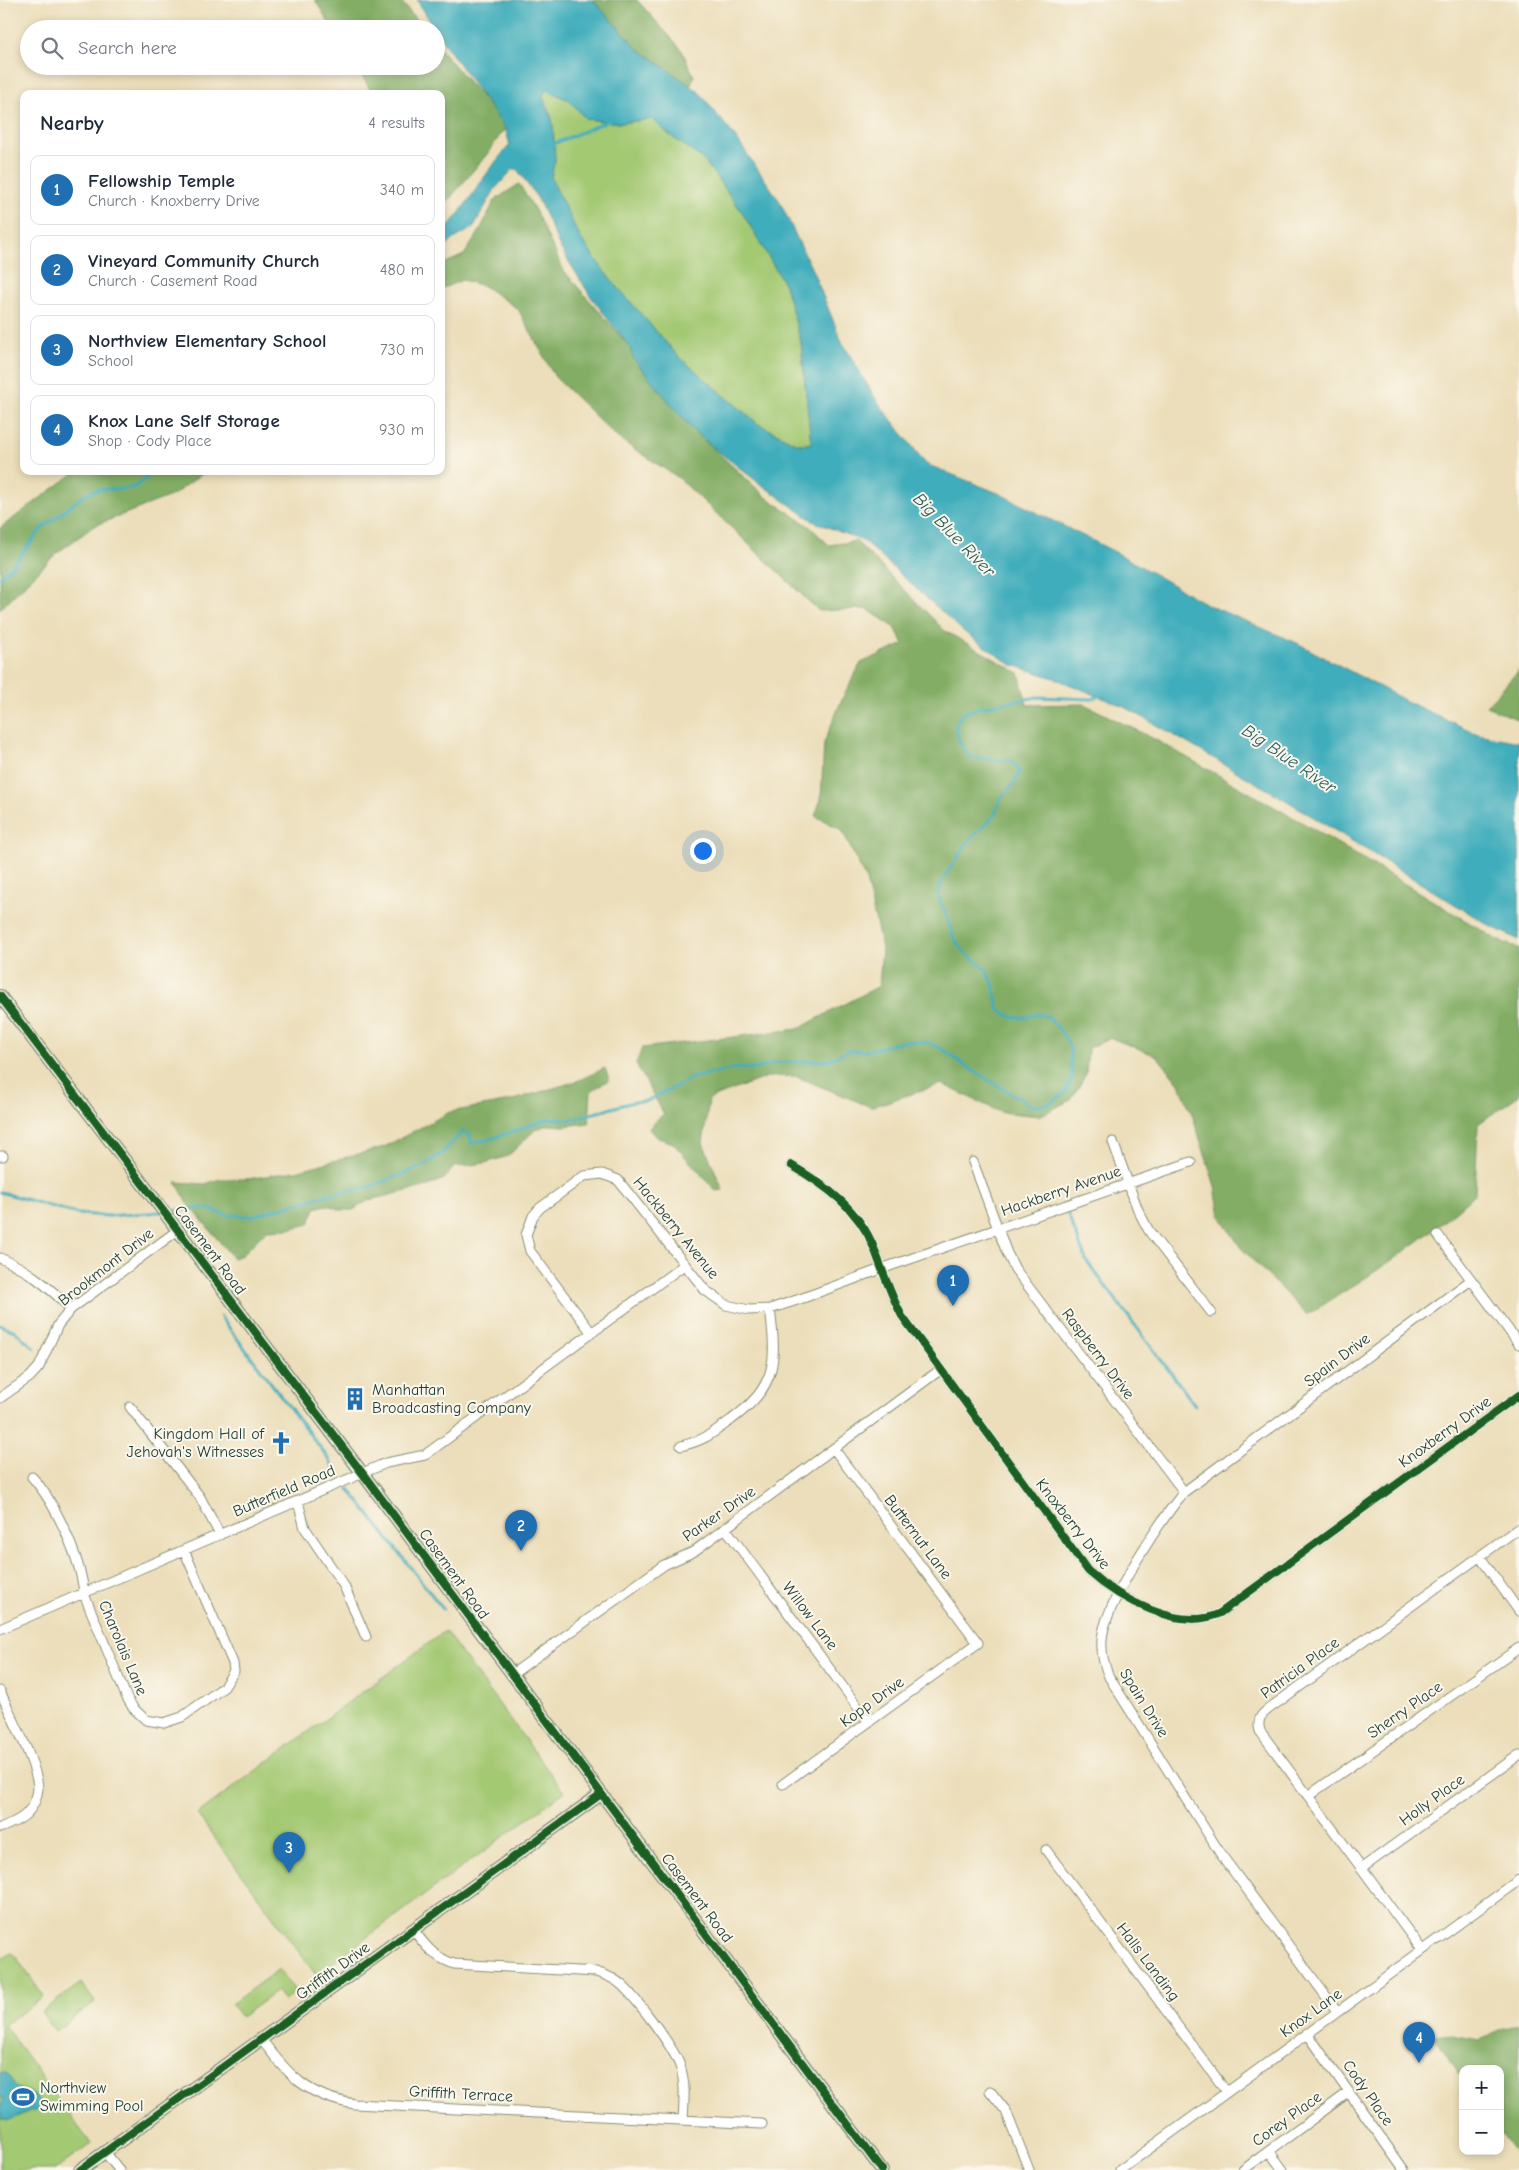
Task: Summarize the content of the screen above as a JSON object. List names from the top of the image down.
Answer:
{
  "streets": {
    "street": [
      "Hackberry Avenue",
      "Casement Road",
      "Brookmont Drive",
      "Raspberry Drive",
      "Spain Drive",
      "Knoxberry Drive",
      "Butterfield Road",
      "Parker Drive",
      "Butternut Lane",
      "Willow Lane",
      "Charolais Lane",
      "Patricia Place",
      "Kopp Drive",
      "Sherry Place",
      "Holly Place",
      "Halls Landing",
      "Griffith Drive",
      "Knox Lane",
      "Cody Place",
      "Griffith Terrace",
      "Corey Place"
    ]
  },
  "crossings": [
    ["Hackberry Avenue", "Raspberry Drive"],
    ["Hackberry Avenue", "Knoxberry Drive"],
    ["Hackberry Avenue", "Butterfield Road"],
    ["Casement Road", "Brookmont Drive"],
    ["Casement Road", "Butterfield Road"],
    ["Casement Road", "Parker Drive"],
    ["Casement Road", "Griffith Drive"],
    ["Raspberry Drive", "Spain Drive"],
    ["Spain Drive", "Knoxberry Drive"],
    ["Spain Drive", "Knox Lane"],
    ["Knoxberry Drive", "Parker Drive"],
    ["Butterfield Road", "Charolais Lane"],
    ["Parker Drive", "Butternut Lane"],
    ["Parker Drive", "Willow Lane"],
    ["Butternut Lane", "Kopp Drive"],
    ["Willow Lane", "Kopp Drive"],
    ["Patricia Place", "Sherry Place"],
    ["Patricia Place", "Holly Place"],
    ["Patricia Place", "Knox Lane"],
    ["Halls Landing", "Knox Lane"],
    ["Griffith Drive", "Griffith Terrace"],
    ["Knox Lane", "Cody Place"],
    ["Cody Place", "Corey Place"]
  ],
  "water": ["Big Blue River"],
  "places": {
    "building": ["Manhattan Broadcasting Company"],
    "church": ["Kingdom Hall of Jehovah's Witnesses"],
    "sports": ["Northview Swimming Pool"]
  },
  "page": {
    "search": "Search here",
    "heading": ["Nearby", "4 results"],
    "list": [
      {
        "mark": "1",
        "name": "Fellowship Temple",
        "note": "Church · Knoxberry Drive",
        "value": "340 m"
      },
      {
        "mark": "2",
        "name": "Vineyard Community Church",
        "note": "Church · Casement Road",
        "value": "480 m"
      },
      {
        "mark": "3",
        "name": "Northview Elementary School",
        "note": "School",
        "value": "730 m"
      },
      {
        "mark": "4",
        "name": "Knox Lane Self Storage",
        "note": "Shop · Cody Place",
        "value": "930 m"
      }
    ],
    "pins": [
      "1",
      "2",
      "3",
      "4"
    ],
    "map_buttons": ["+", "−"]
  }
}
